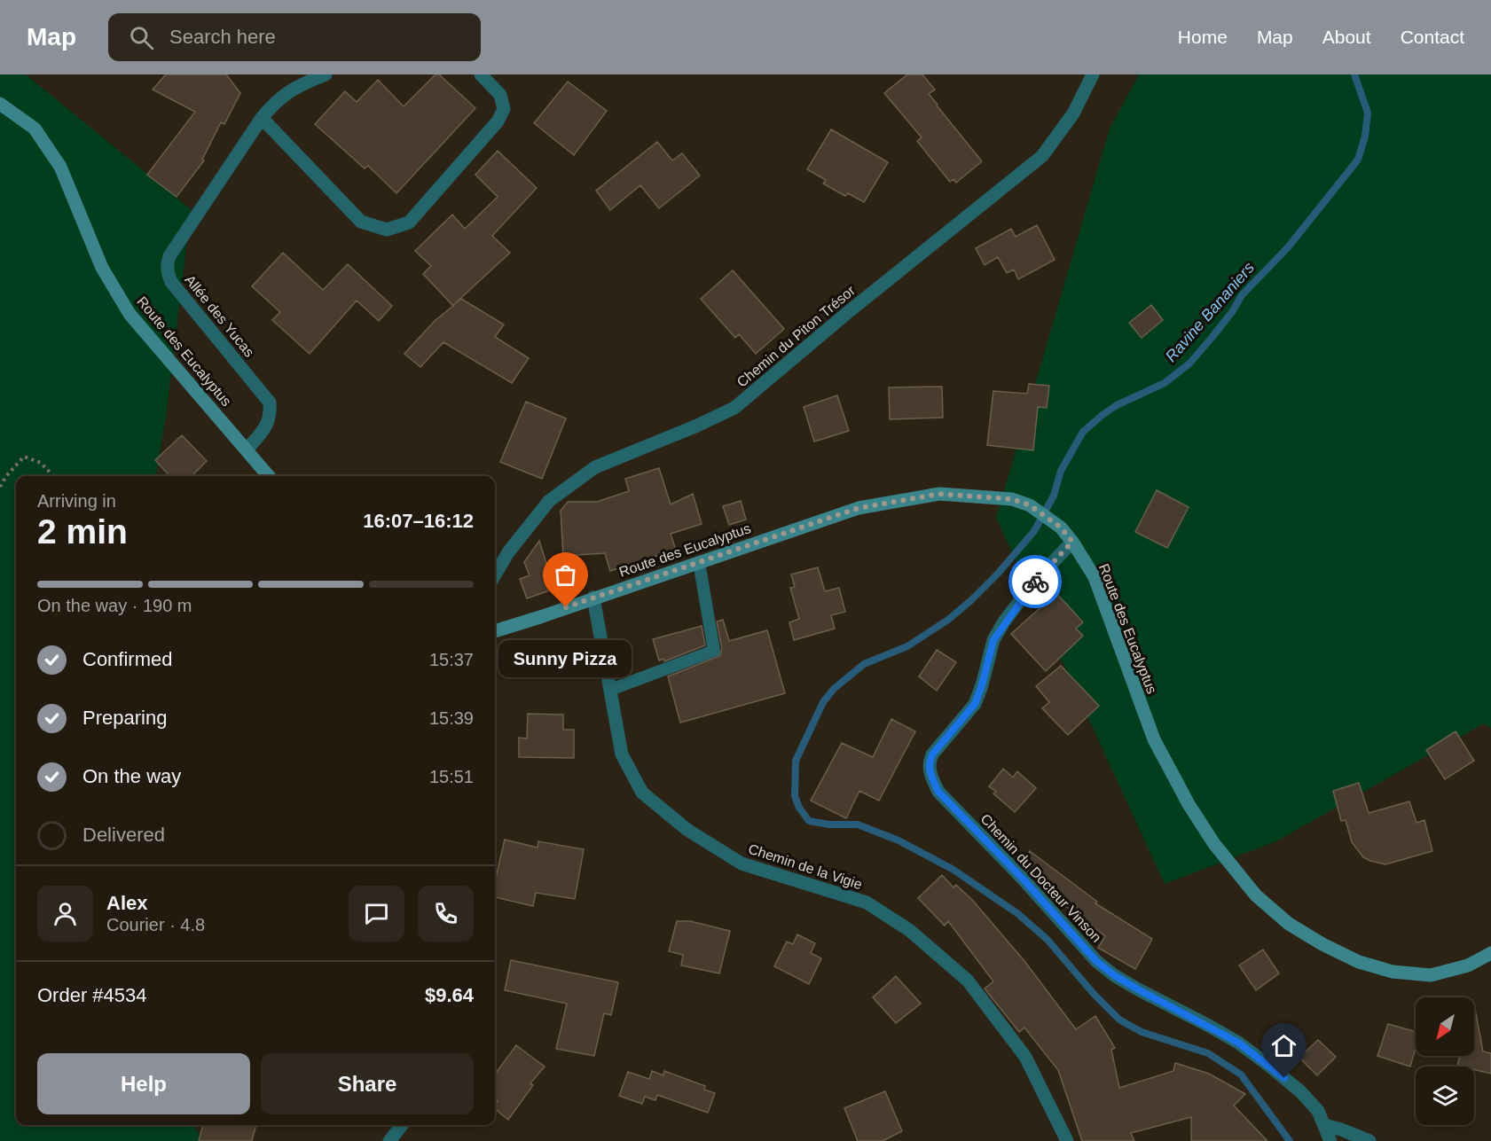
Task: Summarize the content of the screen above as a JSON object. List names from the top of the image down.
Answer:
{
  "streets": {
    "main road": ["Route des Eucalyptus"],
    "street": [
      "Allée des Yucas",
      "Chemin du Piton Trésor",
      "Chemin de la Vigie",
      "Chemin du Docteur Vinson"
    ]
  },
  "crossings": [
    ["Allée des Yucas", "Route des Eucalyptus"],
    ["Route des Eucalyptus", "Chemin de la Vigie"],
    ["Route des Eucalyptus", "Chemin du Docteur Vinson"]
  ],
  "water": ["Ravine Bananiers"],
  "places": ["Sunny Pizza"],
  "north": "bottom left",
  "page": {
    "header": "Map",
    "search": "Search here",
    "nav": [
      "Home",
      "Map",
      "About",
      "Contact"
    ],
    "heading": ["2 min", "Arriving in", "16:07–16:12"],
    "panel": [
      "Alex",
      "Courier · 4.8",
      "Order #4534",
      "$9.64"
    ],
    "bar": "On the way · 190 m",
    "list": [
      ["Confirmed", "15:37"],
      ["Preparing", "15:39"],
      ["On the way", "15:51"],
      "Delivered"
    ],
    "bubble": "Sunny Pizza",
    "buttons": ["Help", "Share"]
  }
}
